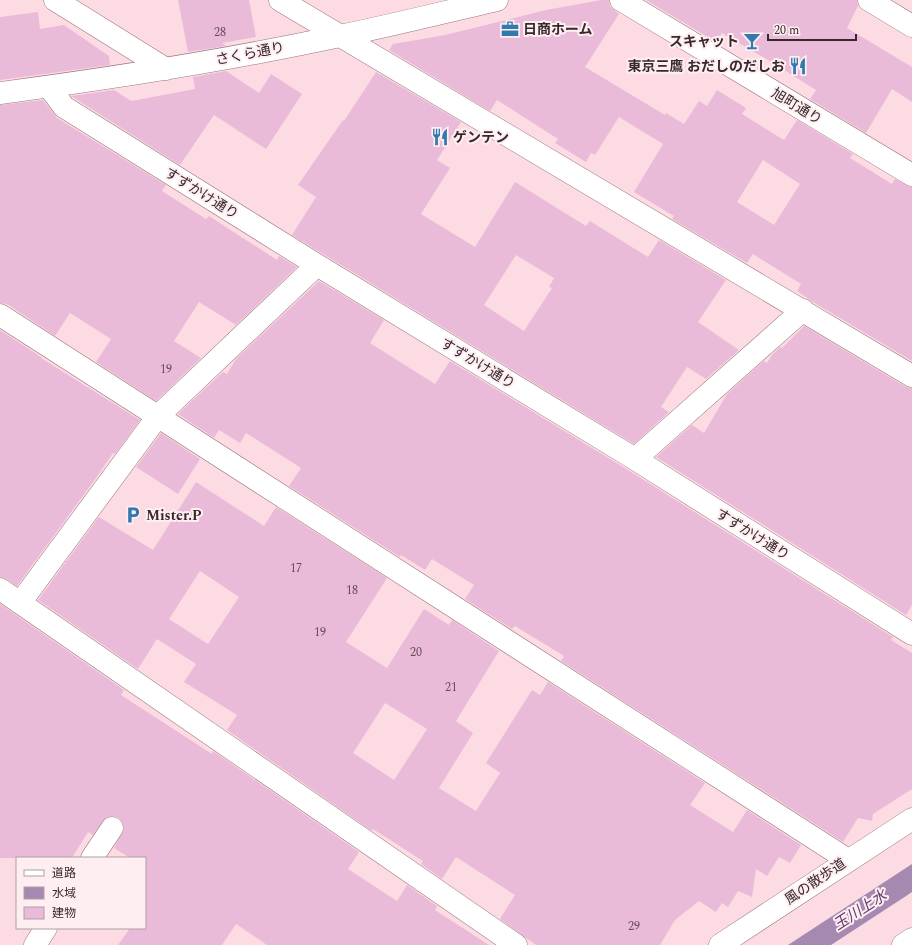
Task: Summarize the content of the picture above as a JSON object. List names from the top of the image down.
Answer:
{
  "streets": {
    "street": [
      "さくら通り",
      "旭町通り",
      "すずかけ通り",
      "風の散歩道"
    ]
  },
  "crossings": [
    ["さくら通り", "すずかけ通り"]
  ],
  "water": ["玉川上水"],
  "places": {
    "office": ["日商ホーム"],
    "bar": ["スキャット"],
    "restaurant": ["東京三鷹 おだしのだしお", "ゲンテン"],
    "parking": ["Mister.P"]
  },
  "house_numbers": [
    "28",
    "19",
    "17",
    "18",
    "19",
    "20",
    "21",
    "29"
  ],
  "legend": ["道路", "水域", "建物"],
  "scale_bar": "20 m"
}
